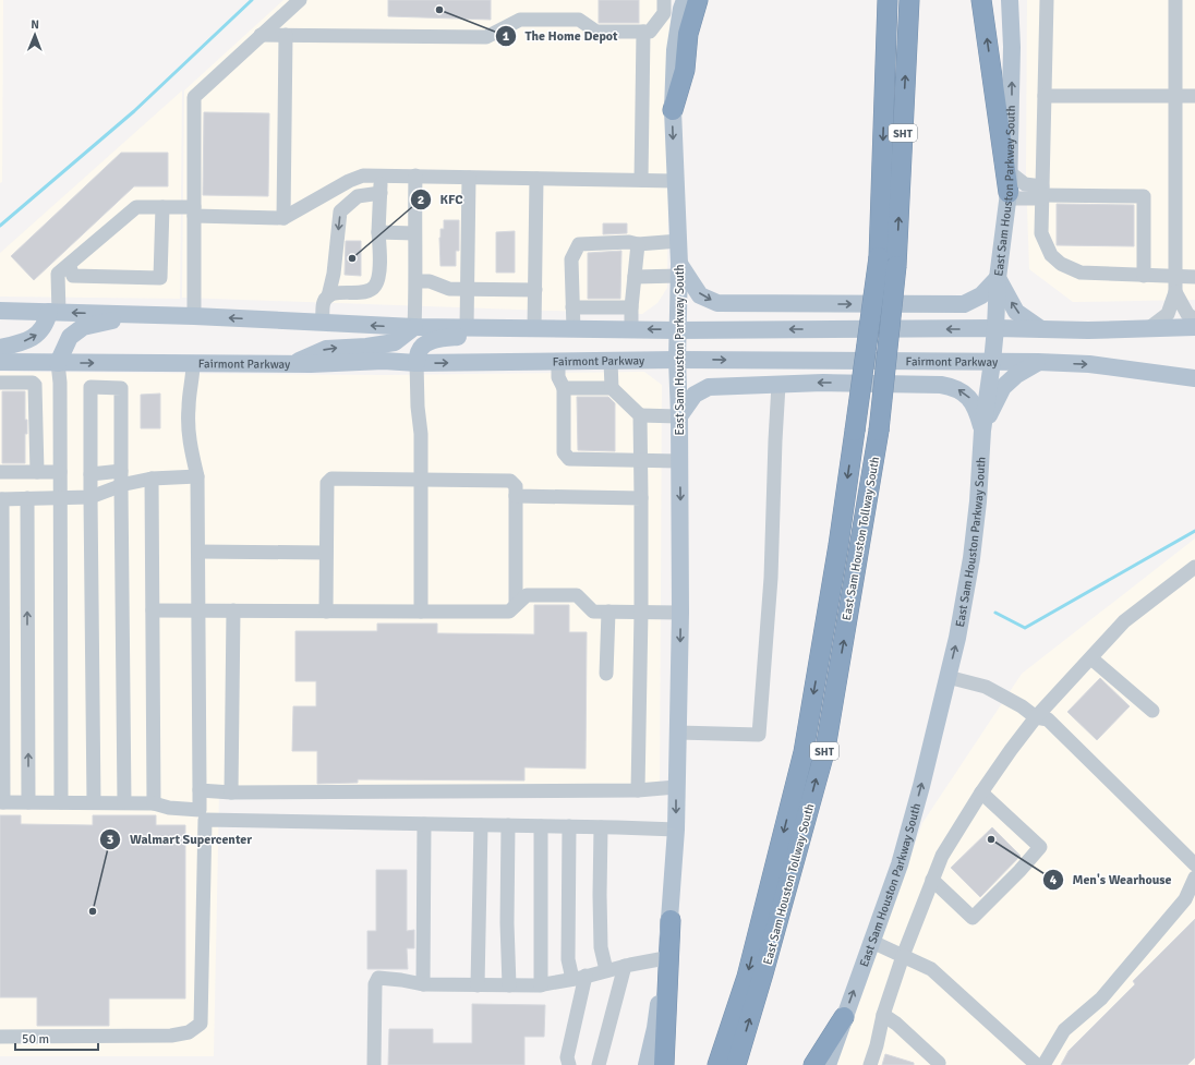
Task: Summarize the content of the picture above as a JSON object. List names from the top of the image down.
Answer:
{
  "streets": {
    "highway": ["SHT", "East Sam Houston Tollway South"],
    "main road": ["East Sam Houston Parkway South", "Fairmont Parkway"]
  },
  "crossings": [
    ["East Sam Houston Parkway South", "Fairmont Parkway"]
  ],
  "places": [
    "The Home Depot",
    "KFC",
    "Men's Wearhouse",
    "Walmart Supercenter"
  ],
  "scale_bar": "50 m",
  "north": "top"
}
